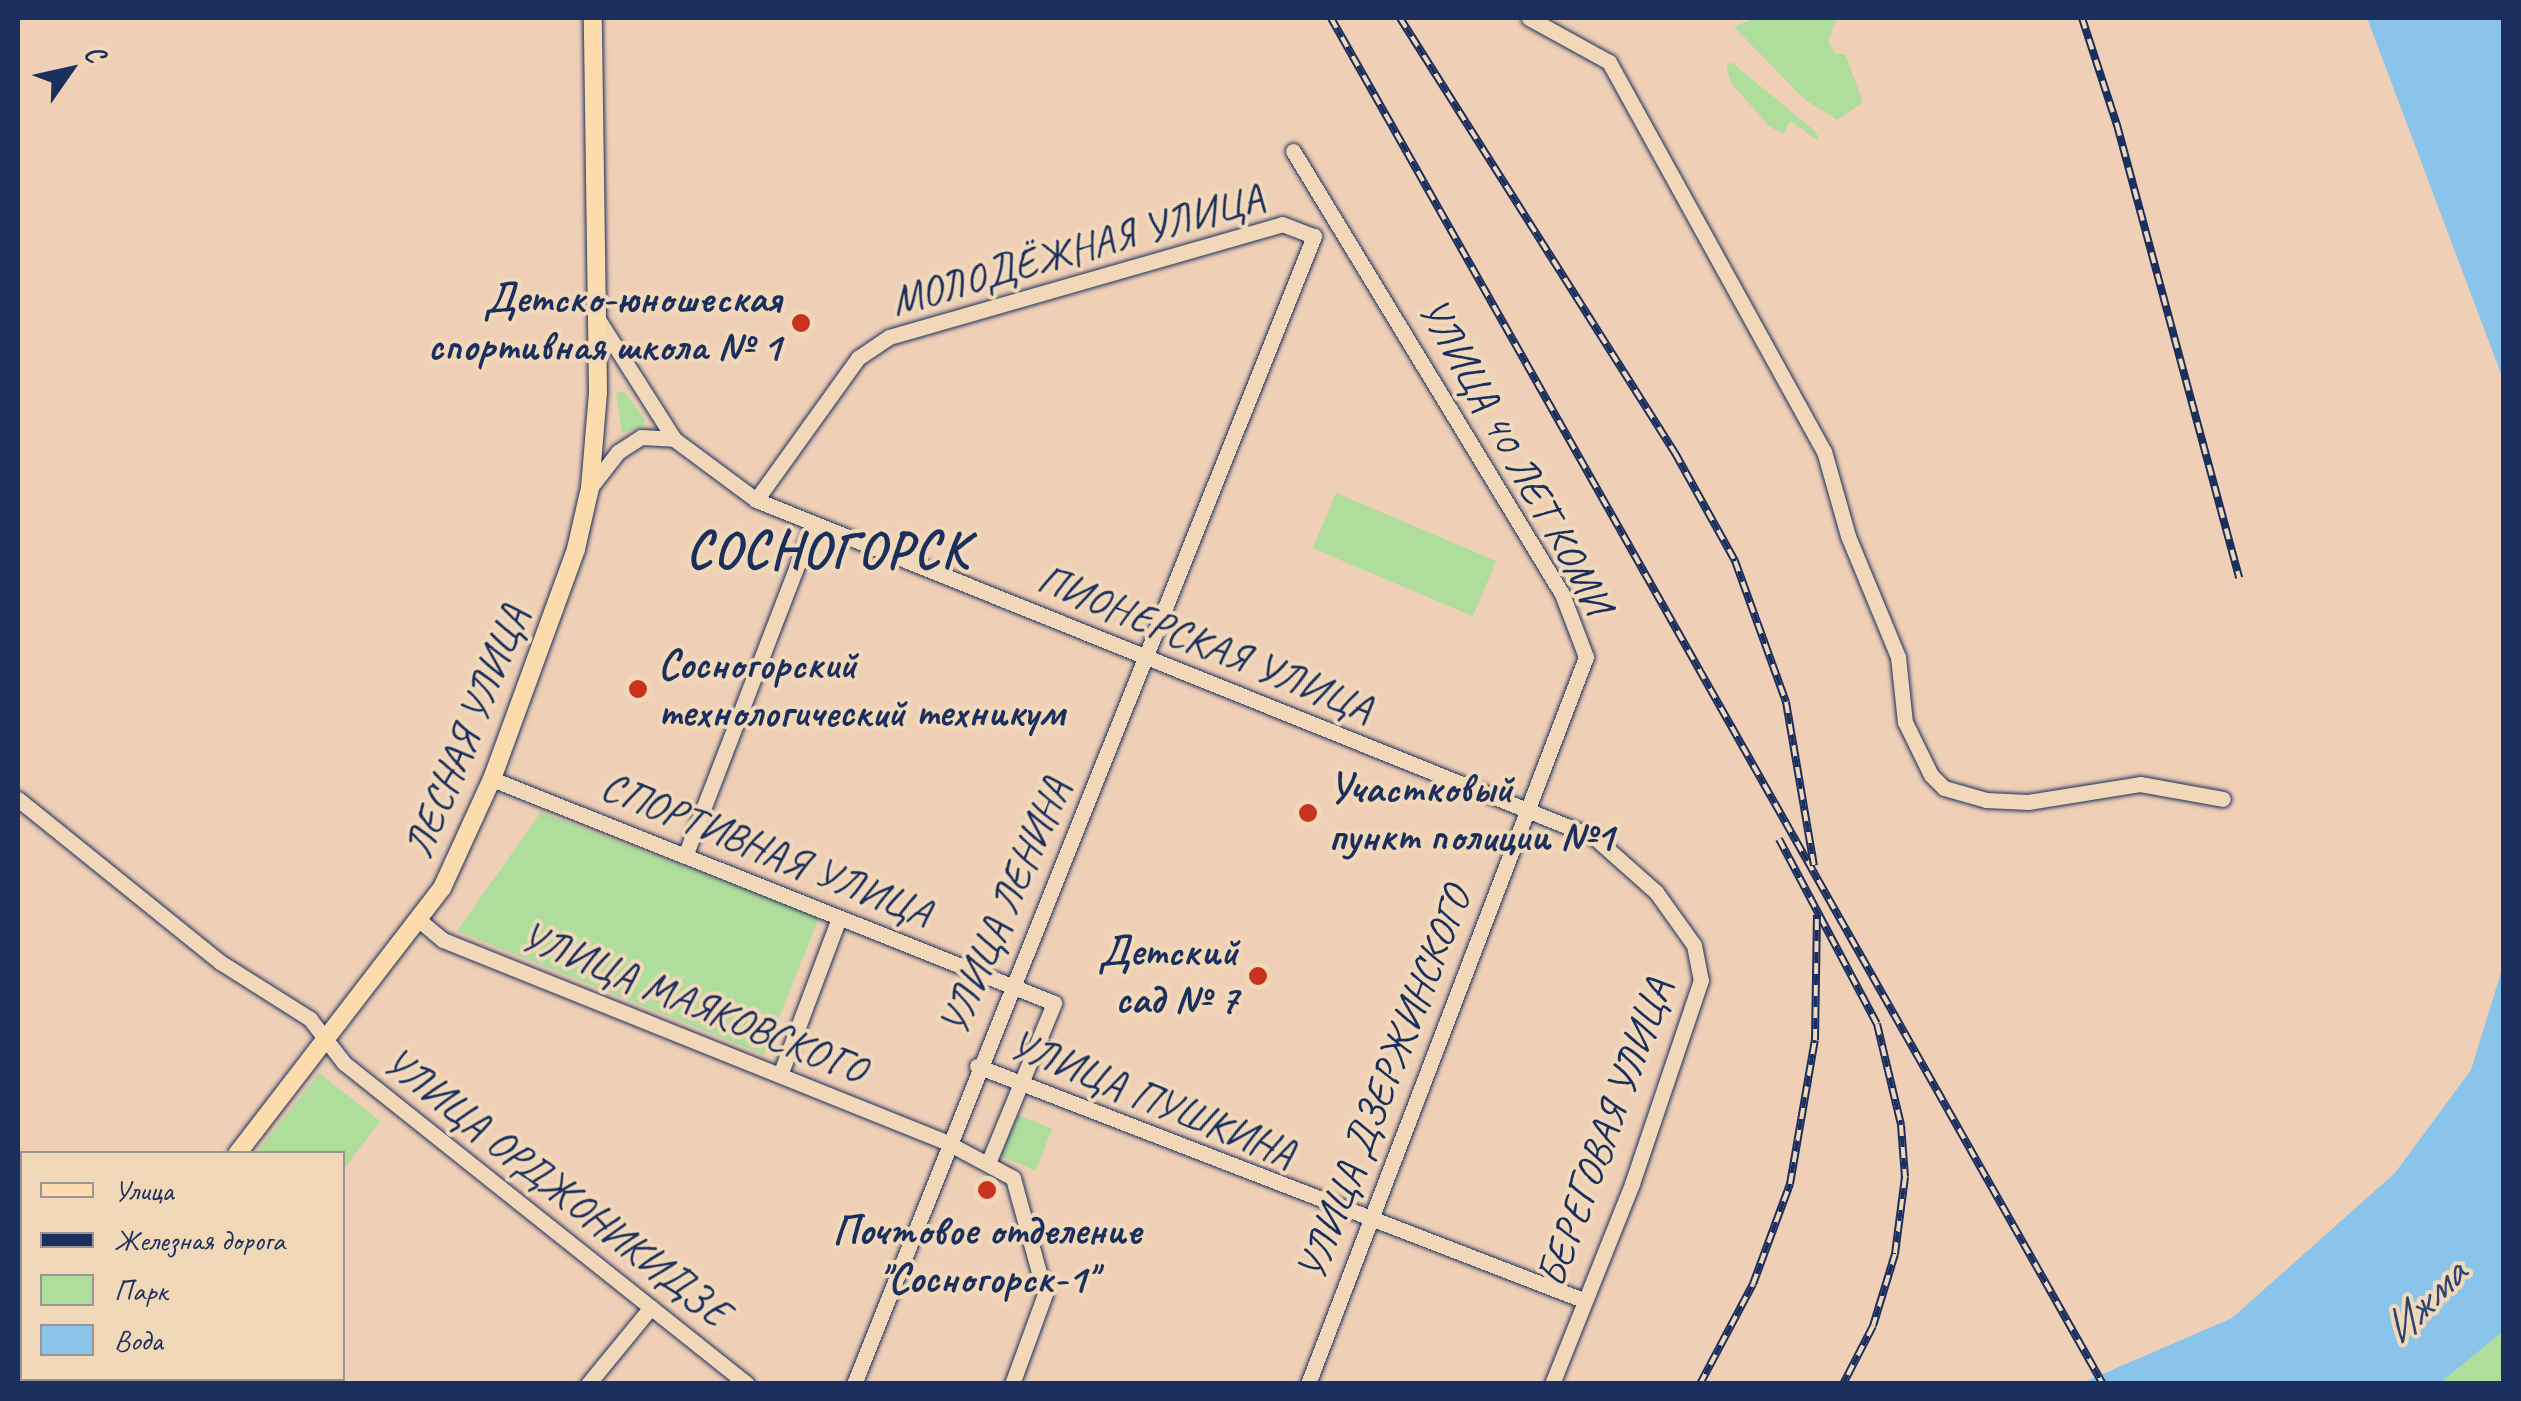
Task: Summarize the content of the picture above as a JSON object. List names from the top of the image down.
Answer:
{
  "streets": {
    "main road": ["ЛЕСНАЯ УЛИЦА"],
    "street": [
      "МОЛОДЁЖНАЯ УЛИЦА",
      "УЛИЦА 40 ЛЕТ КОМИ",
      "ПИОНЕРСКАЯ УЛИЦА",
      "СПОРТИВНАЯ УЛИЦА",
      "УЛИЦА ЛЕНИНА",
      "УЛИЦА МАЯКОВСКОГО",
      "УЛИЦА ДЗЕРЖИНСКОГО",
      "УЛИЦА ПУШКИНА",
      "БЕРЕГОВАЯ УЛИЦА",
      "УЛИЦА ОРДЖОНИКИДЗЕ"
    ]
  },
  "crossings": [
    ["МОЛОДЁЖНАЯ УЛИЦА", "УЛИЦА 40 ЛЕТ КОМИ"],
    ["МОЛОДЁЖНАЯ УЛИЦА", "ПИОНЕРСКАЯ УЛИЦА"],
    ["МОЛОДЁЖНАЯ УЛИЦА", "УЛИЦА ЛЕНИНА"],
    ["УЛИЦА 40 ЛЕТ КОМИ", "ПИОНЕРСКАЯ УЛИЦА"],
    ["УЛИЦА 40 ЛЕТ КОМИ", "УЛИЦА ДЗЕРЖИНСКОГО"],
    ["УЛИЦА 40 ЛЕТ КОМИ", "БЕРЕГОВАЯ УЛИЦА"],
    ["ПИОНЕРСКАЯ УЛИЦА", "ЛЕСНАЯ УЛИЦА"],
    ["ПИОНЕРСКАЯ УЛИЦА", "УЛИЦА ЛЕНИНА"],
    ["ПИОНЕРСКАЯ УЛИЦА", "УЛИЦА ДЗЕРЖИНСКОГО"],
    ["ПИОНЕРСКАЯ УЛИЦА", "БЕРЕГОВАЯ УЛИЦА"],
    ["ЛЕСНАЯ УЛИЦА", "СПОРТИВНАЯ УЛИЦА"],
    ["ЛЕСНАЯ УЛИЦА", "УЛИЦА МАЯКОВСКОГО"],
    ["ЛЕСНАЯ УЛИЦА", "УЛИЦА ОРДЖОНИКИДЗЕ"],
    ["СПОРТИВНАЯ УЛИЦА", "УЛИЦА ЛЕНИНА"],
    ["СПОРТИВНАЯ УЛИЦА", "УЛИЦА ПУШКИНА"],
    ["УЛИЦА ЛЕНИНА", "УЛИЦА МАЯКОВСКОГО"],
    ["УЛИЦА ЛЕНИНА", "УЛИЦА ПУШКИНА"],
    ["УЛИЦА ДЗЕРЖИНСКОГО", "УЛИЦА ПУШКИНА"],
    ["УЛИЦА ДЗЕРЖИНСКОГО", "БЕРЕГОВАЯ УЛИЦА"],
    ["УЛИЦА ПУШКИНА", "БЕРЕГОВАЯ УЛИЦА"]
  ],
  "districts": ["СОСНОГОРСК"],
  "water": ["Ижма"],
  "places": [
    "Детско-юношеская спортивная школа № 1",
    "Сосногорский технологический техникум",
    "Участковый пункт полиции №1",
    "Детский сад № 7",
    "Почтовое отделение \"Сосногорск-1\""
  ],
  "legend": [
    "Улица",
    "Железная дорога",
    "Парк",
    "Вода"
  ],
  "north": "top right"
}
